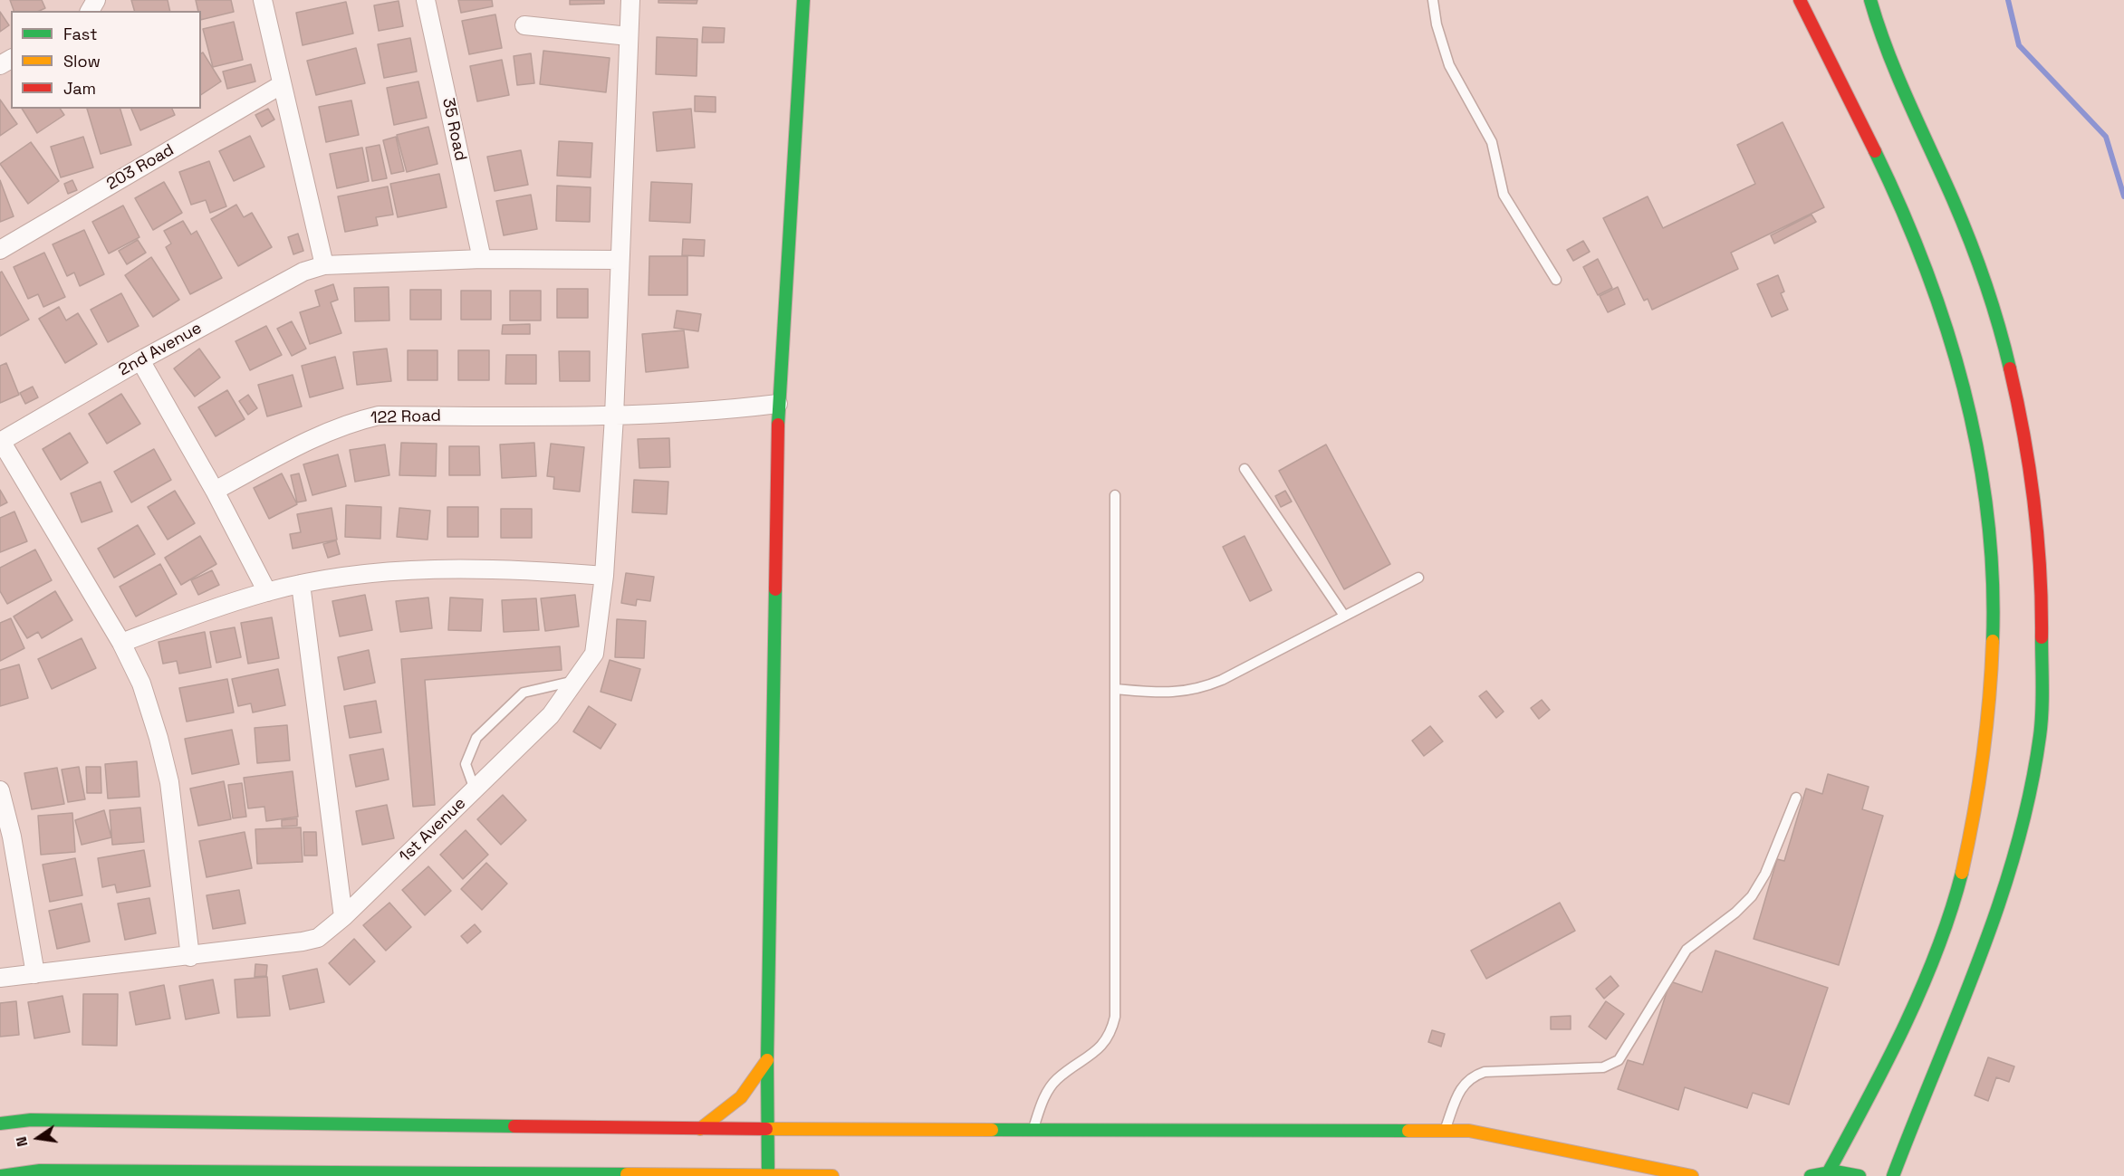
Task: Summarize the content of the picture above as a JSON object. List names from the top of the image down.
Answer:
{
  "streets": {
    "street": [
      "35 Road",
      "203 Road",
      "2nd Avenue",
      "122 Road",
      "1st Avenue"
    ]
  },
  "crossings": [
    ["35 Road", "2nd Avenue"],
    ["2nd Avenue", "1st Avenue"],
    ["122 Road", "1st Avenue"]
  ],
  "legend": ["Fast", "Slow", "Jam"],
  "north": "left"
}
